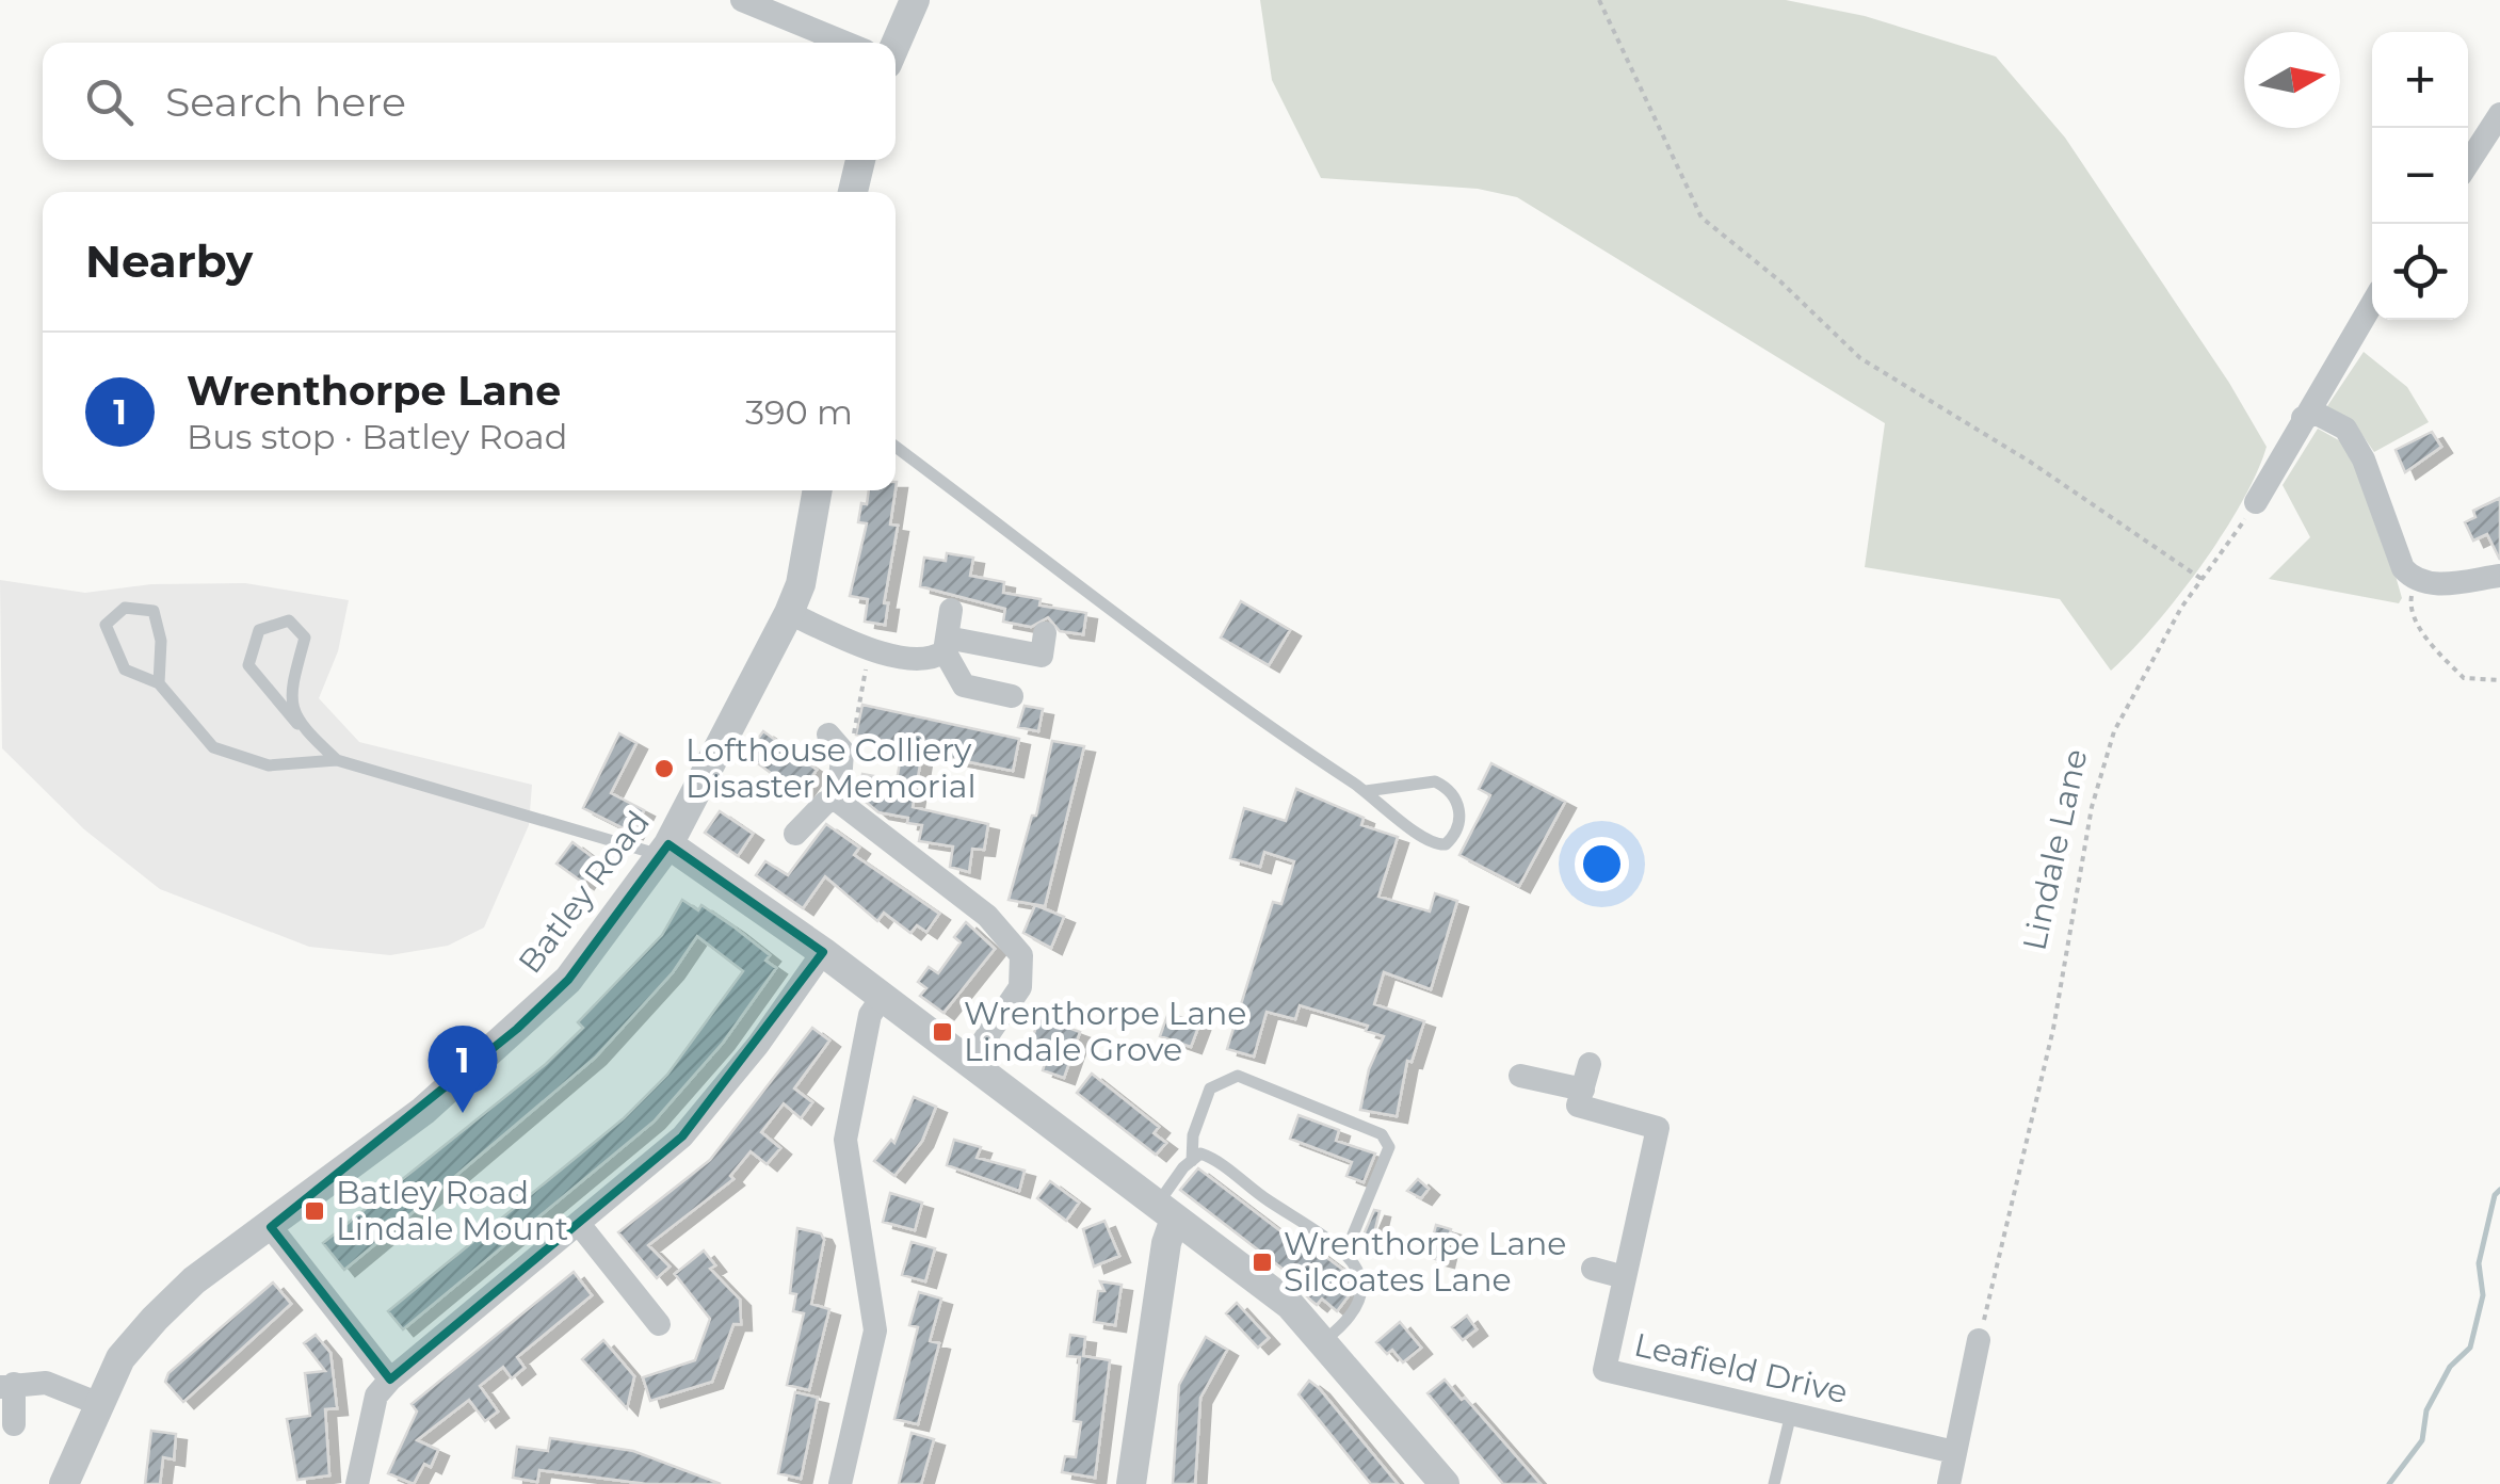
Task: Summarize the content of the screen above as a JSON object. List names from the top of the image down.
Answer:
{
  "streets": {
    "street": ["Batley Road", "Leafield Drive"],
    "path": ["Lindale Lane"]
  },
  "places": {
    "other": ["Lofthouse Colliery Disaster Memorial"],
    "transit": ["Wrenthorpe Lane Lindale Grove", "Batley Road Lindale Mount", "Wrenthorpe Lane Silcoates Lane"]
  },
  "north": "right",
  "page": {
    "map_buttons": ["+", "−"],
    "search": "Search here",
    "heading": "Nearby",
    "list": [
      {
        "mark": "1",
        "name": "Wrenthorpe Lane",
        "note": "Bus stop · Batley Road",
        "value": "390 m"
      }
    ],
    "pins": "1"
  }
}
